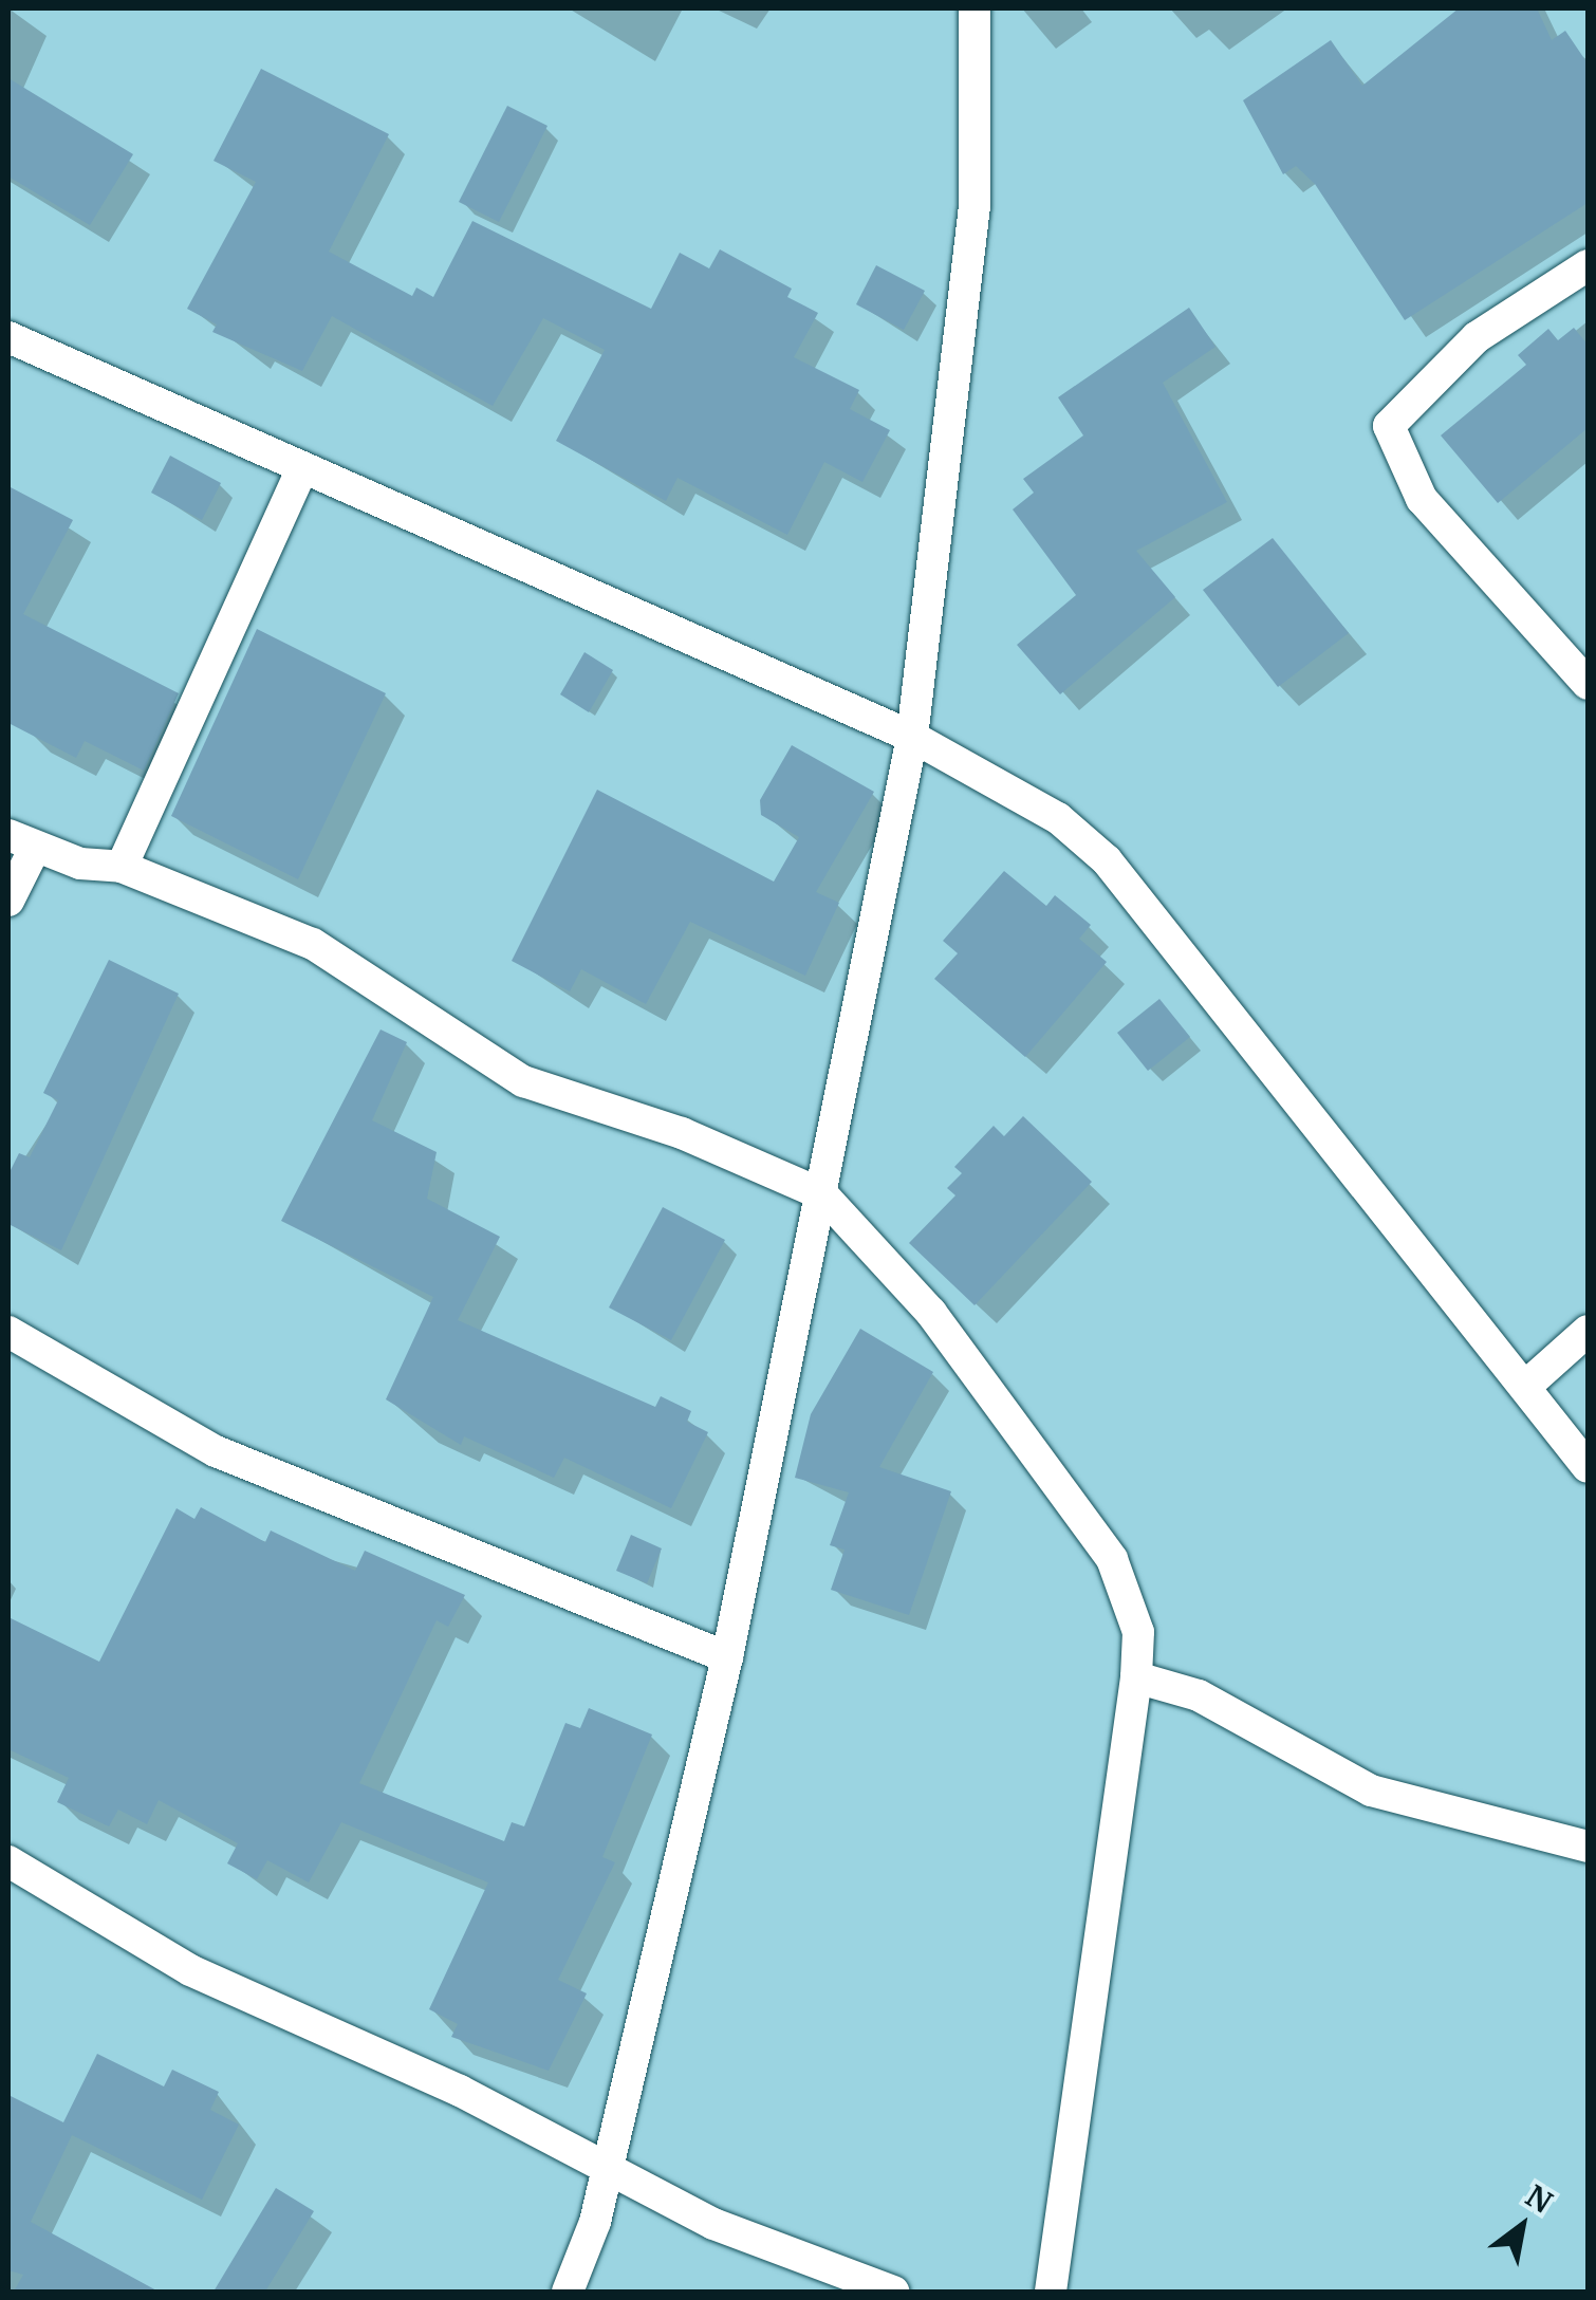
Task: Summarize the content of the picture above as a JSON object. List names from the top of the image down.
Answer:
{
  "north": "top right"
}
